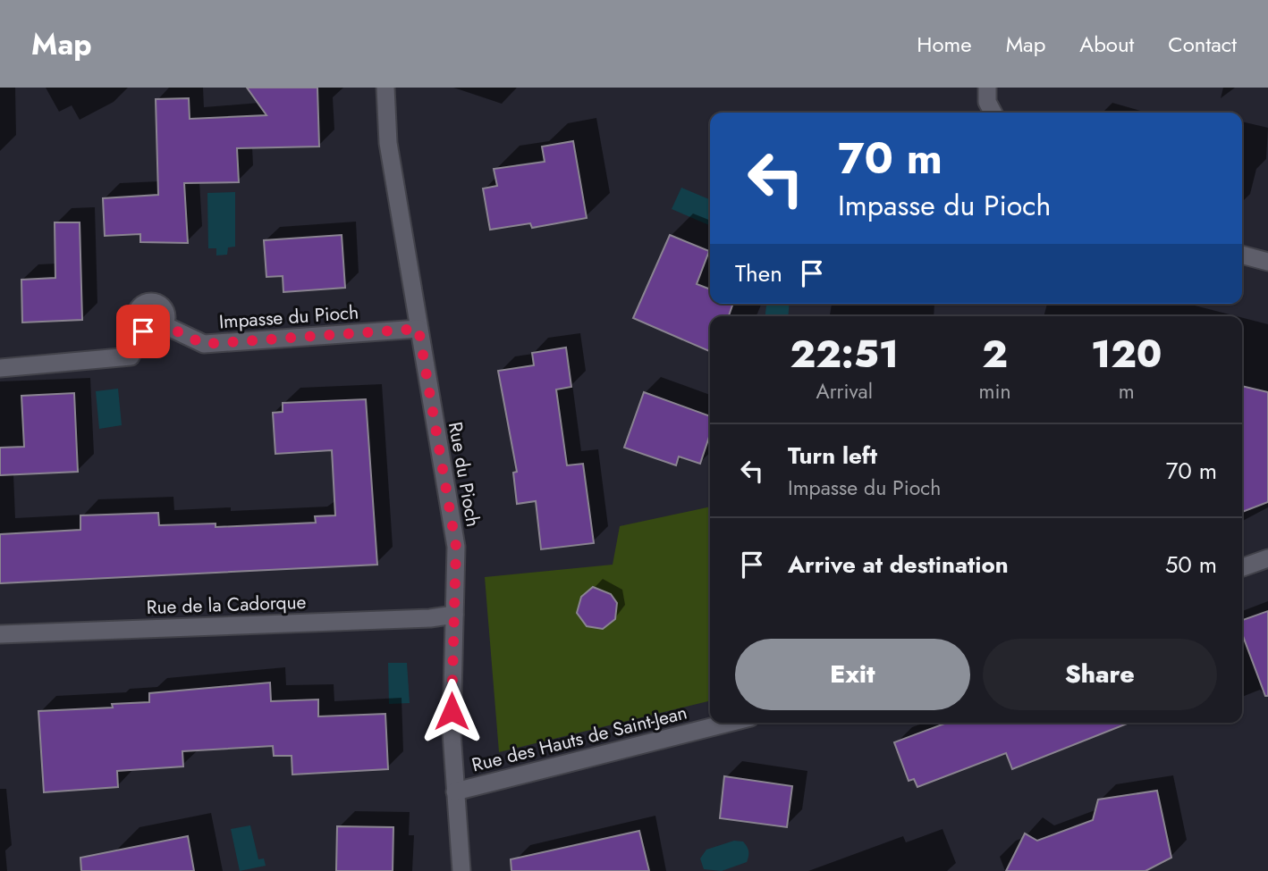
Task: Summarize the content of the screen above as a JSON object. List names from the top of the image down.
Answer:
{
  "streets": {
    "street": [
      "Impasse du Pioch",
      "Rue du Pioch",
      "Rue de la Cadorque",
      "Rue des Hauts de Saint-Jean"
    ]
  },
  "crossings": [
    ["Impasse du Pioch", "Rue du Pioch"],
    ["Rue du Pioch", "Rue de la Cadorque"],
    ["Rue du Pioch", "Rue des Hauts de Saint-Jean"]
  ],
  "page": {
    "header": "Map",
    "nav": [
      "Home",
      "Map",
      "About",
      "Contact"
    ],
    "turn": ["70 m", "Impasse du Pioch"],
    "then": "Then",
    "eta": [
      "22:51",
      "Arrival",
      "2",
      "min",
      "120",
      "m"
    ],
    "list": [
      {
        "name": "Turn left",
        "note": "Impasse du Pioch",
        "value": "70 m"
      },
      {
        "name": "Arrive at destination",
        "value": "50 m"
      }
    ],
    "buttons": ["Exit", "Share"]
  }
}
